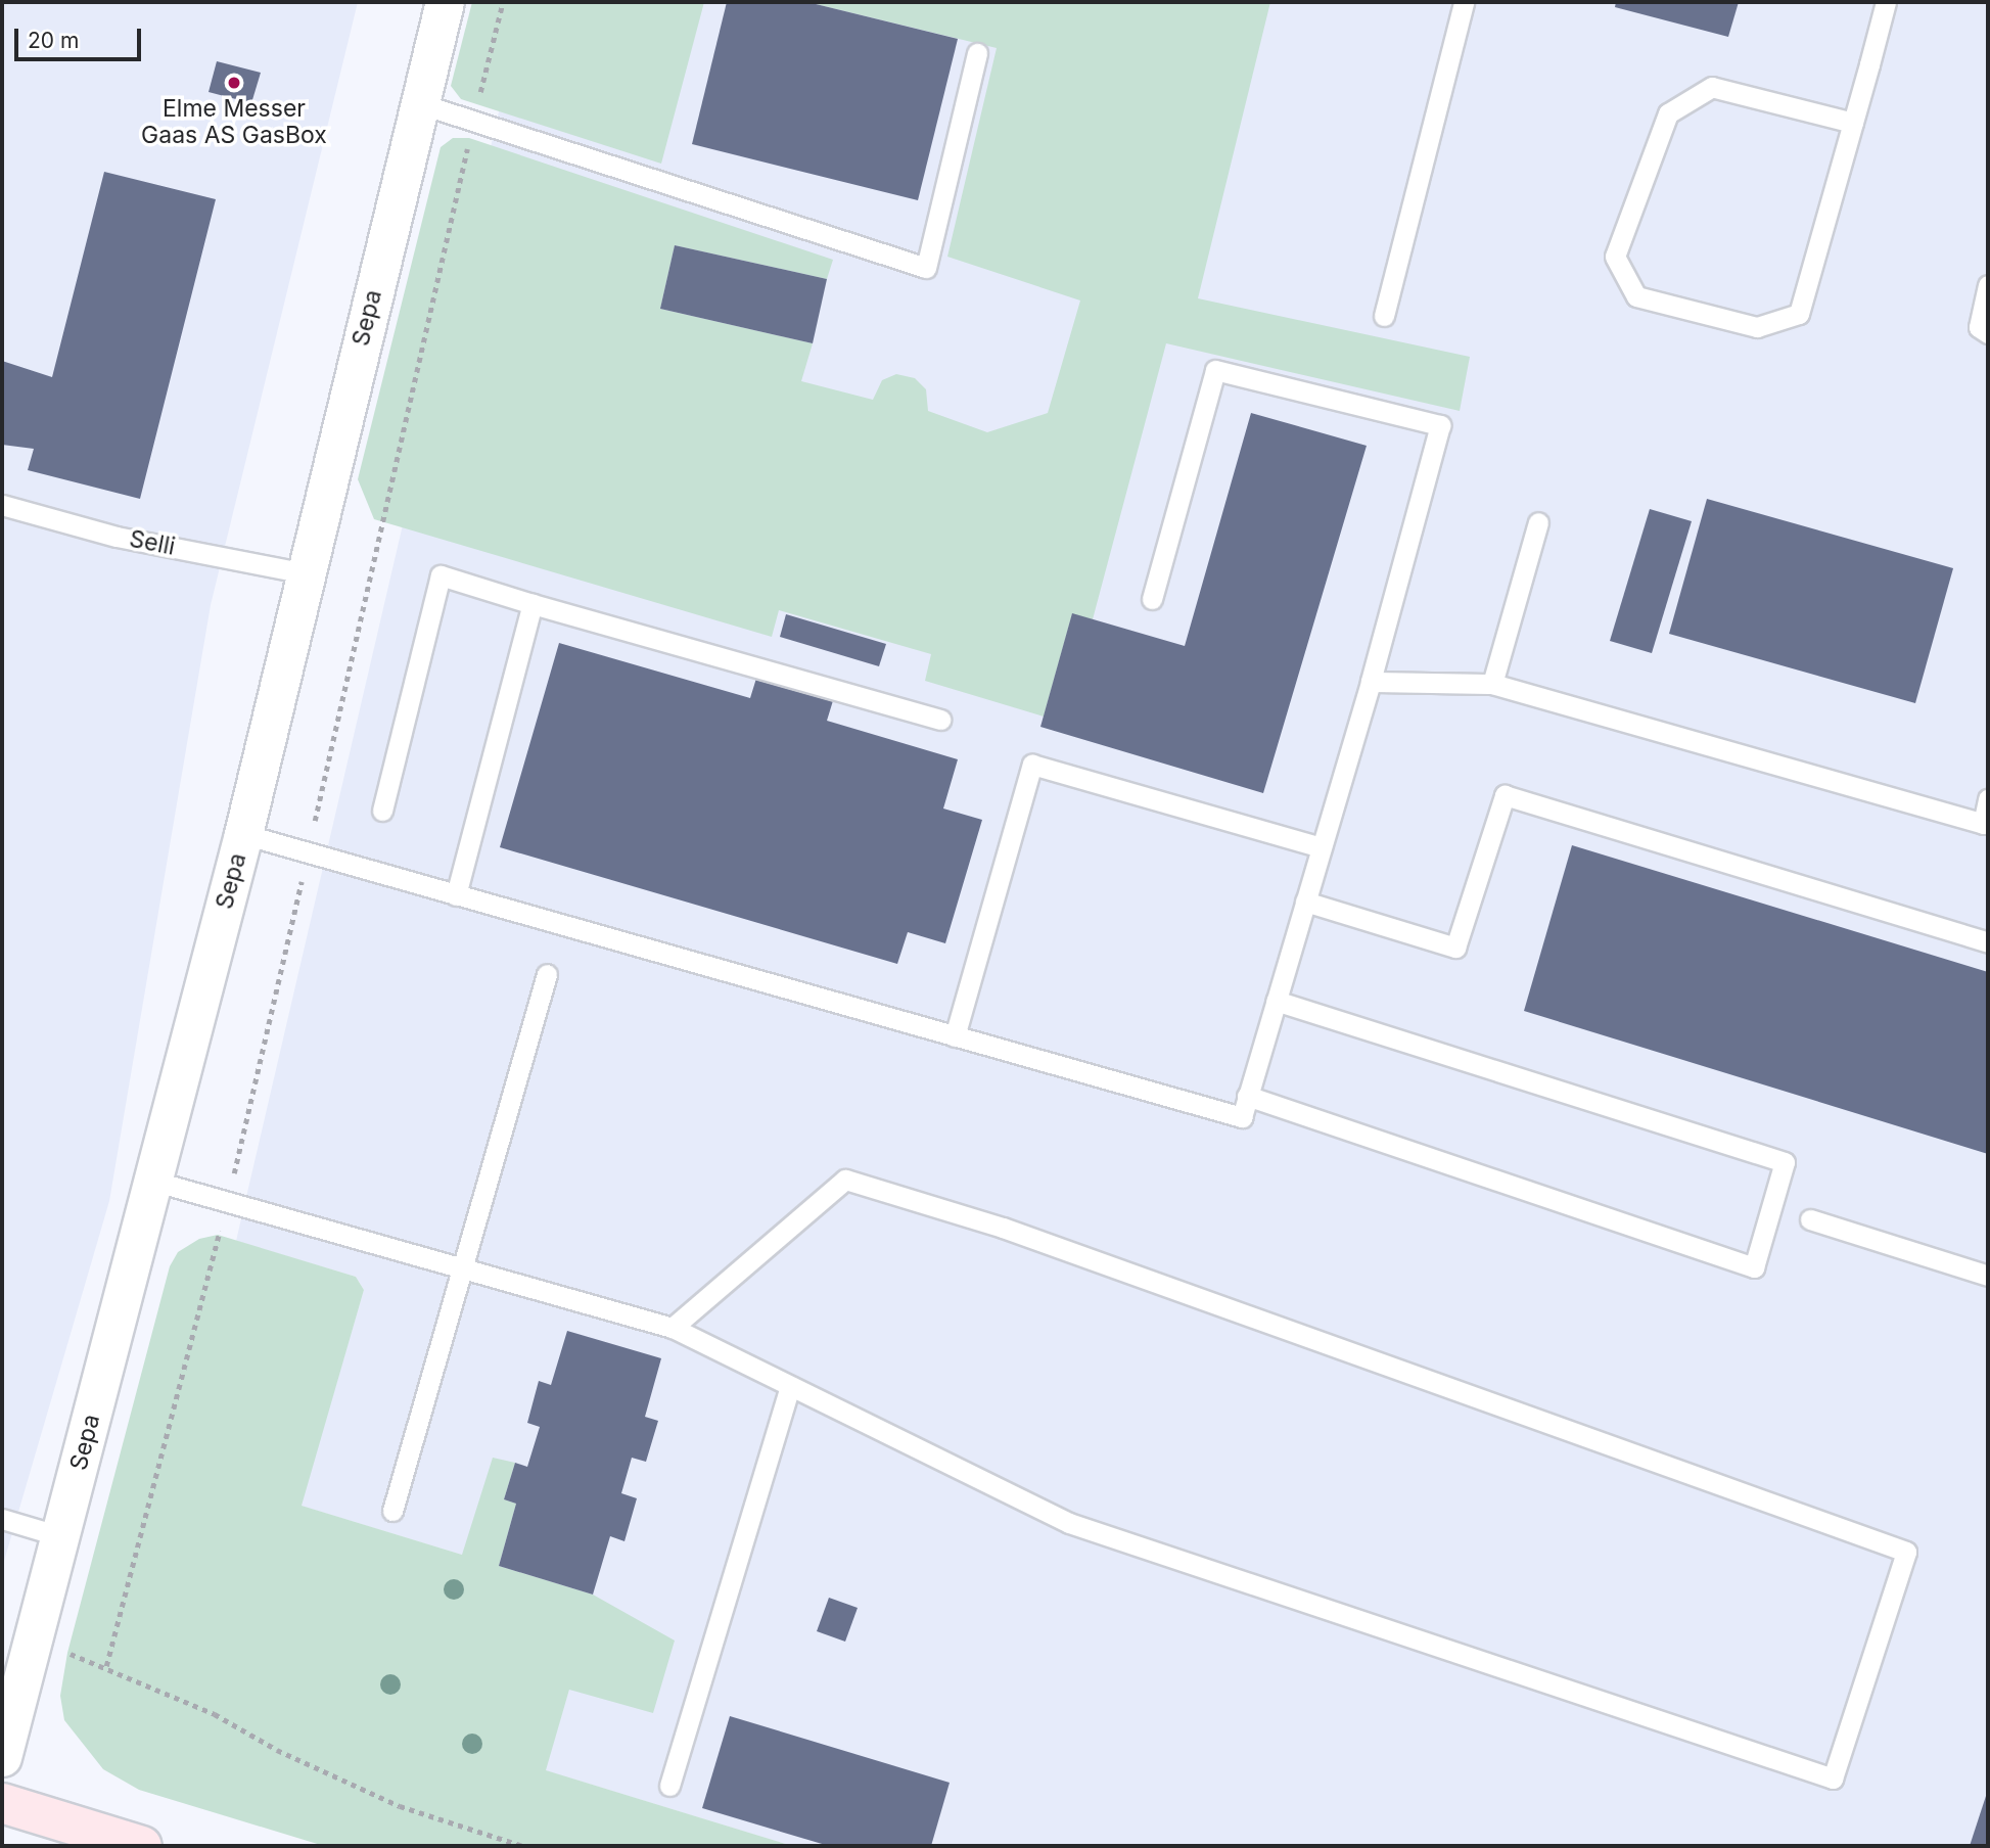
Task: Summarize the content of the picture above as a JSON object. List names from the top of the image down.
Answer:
{
  "streets": {
    "street": ["Sepa"],
    "lane": ["Selli"]
  },
  "crossings": [
    ["Sepa", "Selli"]
  ],
  "places": ["Elme Messer Gaas AS GasBox"],
  "scale_bar": "20 m"
}
